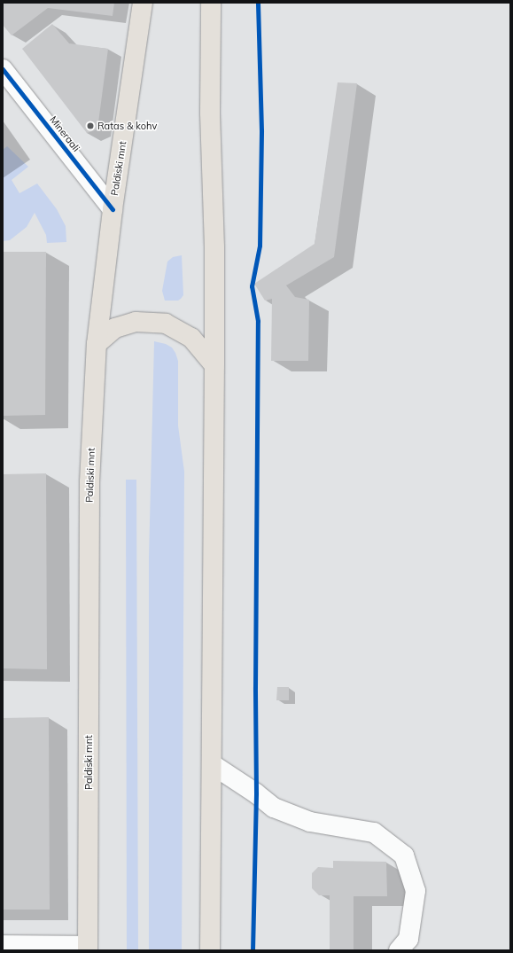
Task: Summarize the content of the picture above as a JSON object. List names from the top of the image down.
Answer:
{
  "streets": {
    "main road": ["Paldiski mnt"],
    "street": ["Mineraali"]
  },
  "crossings": [
    ["Mineraali", "Paldiski mnt"]
  ],
  "places": ["Ratas & kohv"]
}
